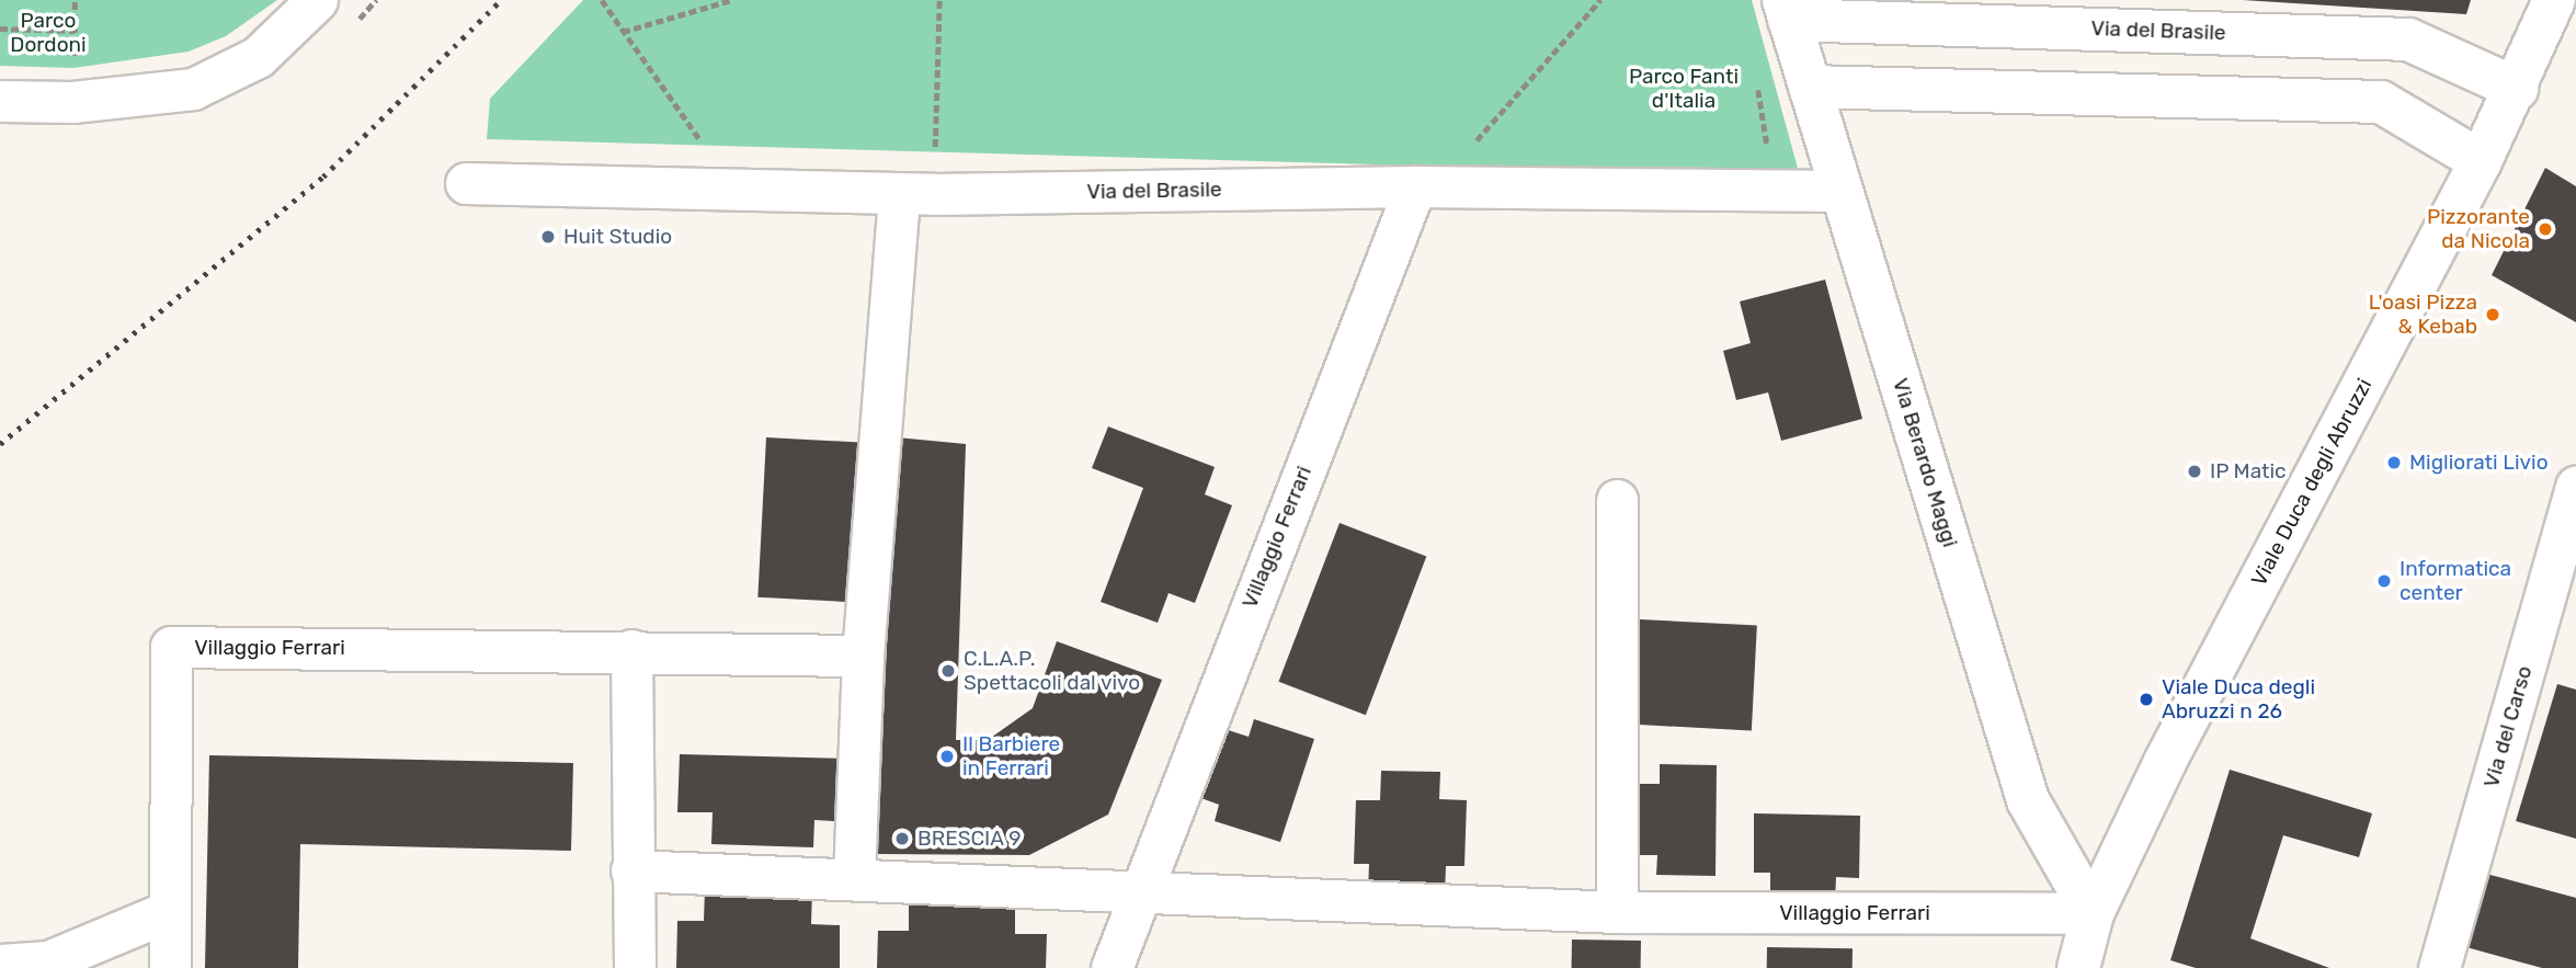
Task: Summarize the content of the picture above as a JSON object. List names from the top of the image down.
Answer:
{
  "streets": {
    "street": [
      "Via del Brasile",
      "Via Berardo Maggi",
      "Viale Duca degli Abruzzi",
      "Villaggio Ferrari",
      "Via del Carso"
    ]
  },
  "crossings": [
    ["Via del Brasile", "Via Berardo Maggi"],
    ["Via del Brasile", "Viale Duca degli Abruzzi"],
    ["Via del Brasile", "Villaggio Ferrari"],
    ["Via Berardo Maggi", "Viale Duca degli Abruzzi"],
    ["Via Berardo Maggi", "Villaggio Ferrari"],
    ["Viale Duca degli Abruzzi", "Villaggio Ferrari"]
  ],
  "parks": ["Parco Dordoni", "Parco Fanti d'Italia"],
  "places": [
    "Pizzorante da Nicola",
    "Huit Studio",
    "L'oasi Pizza & Kebab",
    "Migliorati Livio",
    "IP Matic",
    "Informatica center",
    "C.L.A.P. Spettacoli dal vivo",
    "Viale Duca degli Abruzzi n 26",
    "Il Barbiere in Ferrari",
    "BRESCIA 9"
  ]
}
